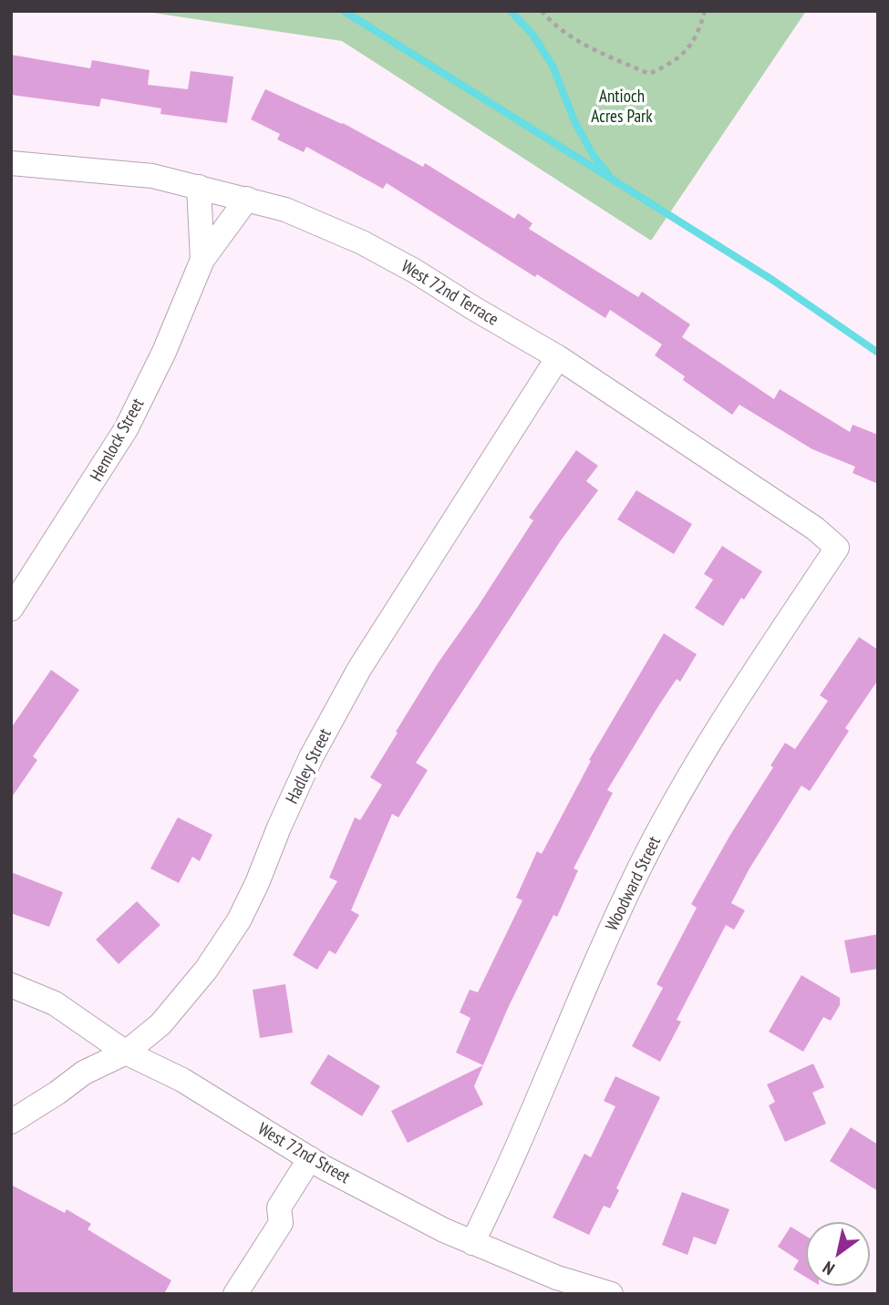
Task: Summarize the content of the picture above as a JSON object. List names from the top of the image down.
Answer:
{
  "streets": {
    "street": [
      "West 72nd Terrace",
      "Hemlock Street",
      "Hadley Street",
      "Woodward Street",
      "West 72nd Street"
    ]
  },
  "crossings": [
    ["West 72nd Terrace", "Hemlock Street"],
    ["West 72nd Terrace", "Hadley Street"],
    ["West 72nd Terrace", "Woodward Street"],
    ["Hadley Street", "West 72nd Street"],
    ["Woodward Street", "West 72nd Street"]
  ],
  "parks": ["Antioch Acres Park"],
  "north": "bottom left"
}
